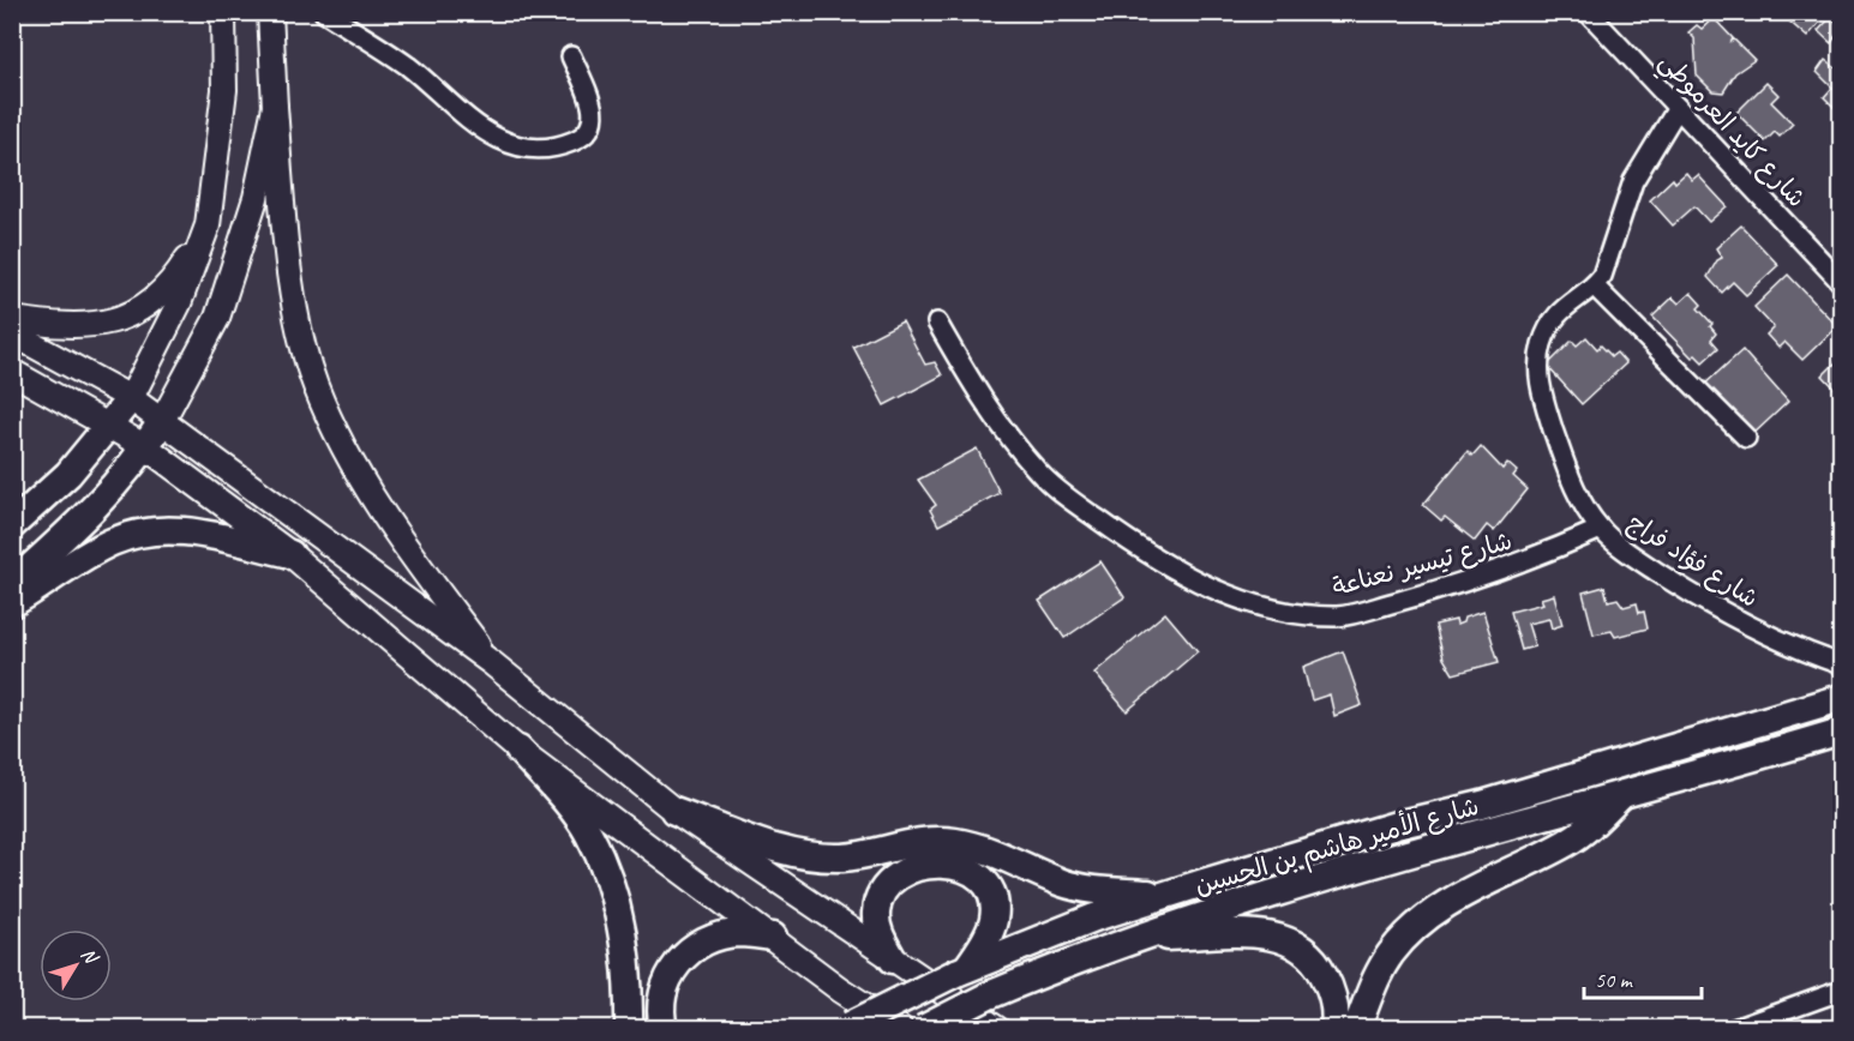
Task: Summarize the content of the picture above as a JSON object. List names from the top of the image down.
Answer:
{
  "streets": {
    "highway": ["شارع الأمير هاشم بن الحسين"],
    "street": ["شارع كايد العرموطي", "شارع فؤاد فراج", "شارع تيسير نعناعة"]
  },
  "crossings": [
    ["شارع كايد العرموطي", "شارع فؤاد فراج"],
    ["شارع فؤاد فراج", "شارع تيسير نعناعة"]
  ],
  "scale_bar": "50 m",
  "north": "top right"
}
